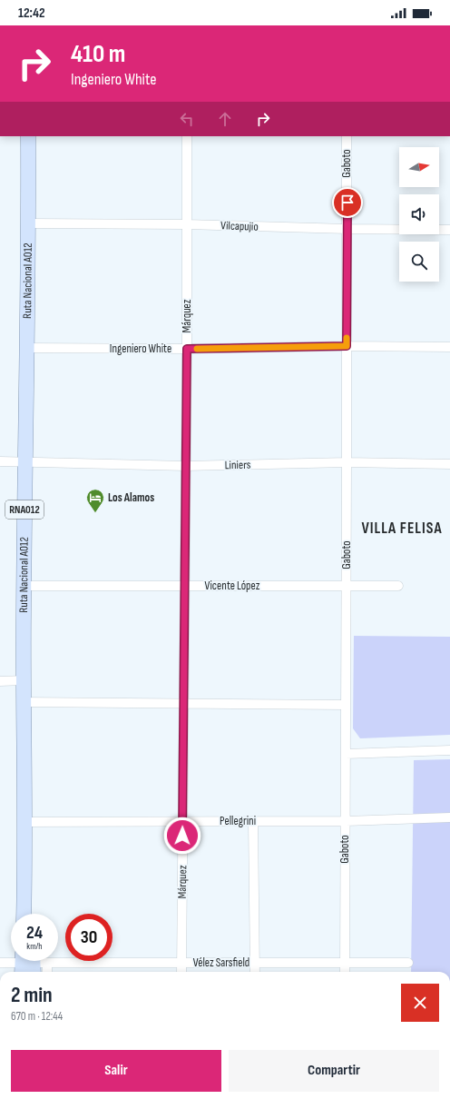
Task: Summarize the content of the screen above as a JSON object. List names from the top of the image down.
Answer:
{
  "streets": {
    "main road": ["Ruta Nacional A012", "RNA012"],
    "street": [
      "Gaboto",
      "Vilcapujio",
      "Márquez",
      "Ingeniero White",
      "Liniers",
      "Vicente López",
      "Pellegrini",
      "Vélez Sarsfield"
    ]
  },
  "crossings": [
    ["Gaboto", "Vilcapujio"],
    ["Gaboto", "Ingeniero White"],
    ["Gaboto", "Liniers"],
    ["Gaboto", "Vicente López"],
    ["Gaboto", "Pellegrini"],
    ["Gaboto", "Vélez Sarsfield"],
    ["Vilcapujio", "Ruta Nacional A012"],
    ["Vilcapujio", "Márquez"],
    ["Ruta Nacional A012", "Ingeniero White"],
    ["Ruta Nacional A012", "Liniers"],
    ["Ruta Nacional A012", "Vicente López"],
    ["Ruta Nacional A012", "Pellegrini"],
    ["Márquez", "Ingeniero White"],
    ["Márquez", "Liniers"],
    ["Márquez", "Vicente López"],
    ["Márquez", "Pellegrini"],
    ["Márquez", "Vélez Sarsfield"]
  ],
  "districts": ["VILLA FELISA"],
  "places": {
    "hotel": ["Los Alamos"]
  },
  "north": "right",
  "page": {
    "status": "12:42",
    "turn": ["410 m", "Ingeniero White"],
    "speed": "24 km/h",
    "limit": "30",
    "heading": ["2 min", "670 m · 12:44"],
    "buttons": ["Salir", "Compartir"]
  }
}
